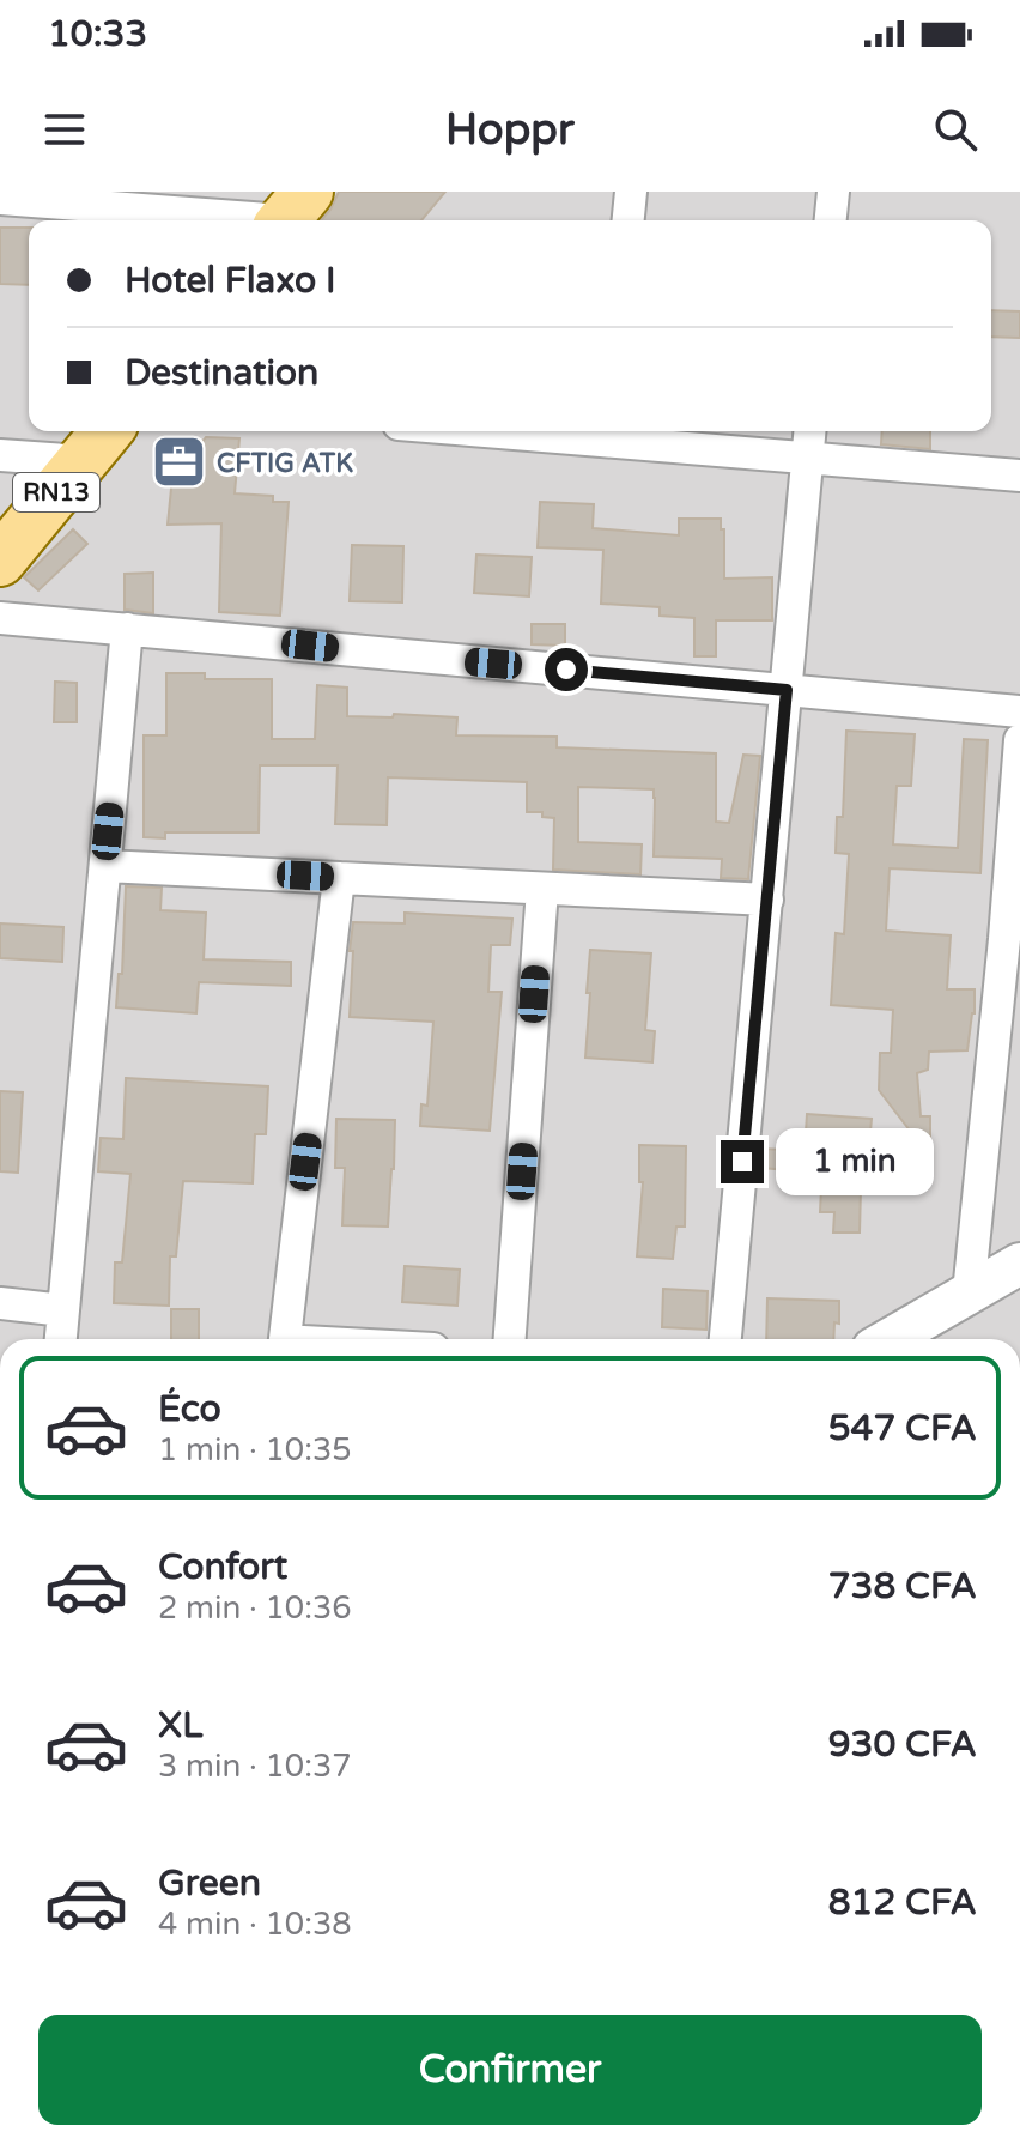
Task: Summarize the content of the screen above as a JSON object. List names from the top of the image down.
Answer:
{
  "streets": {
    "main road": ["RN13"]
  },
  "places": {
    "office": ["CFTIG ATK"]
  },
  "page": {
    "status": "10:33",
    "header": "Hoppr",
    "banner": ["Hotel Flaxo I", "Destination"],
    "bubble": "1 min",
    "list": [
      {
        "name": "Éco",
        "note": "1 min · 10:35",
        "value": "547 CFA"
      },
      {
        "name": "Confort",
        "note": "2 min · 10:36",
        "value": "738 CFA"
      },
      {
        "name": "XL",
        "note": "3 min · 10:37",
        "value": "930 CFA"
      },
      {
        "name": "Green",
        "note": "4 min · 10:38",
        "value": "812 CFA"
      }
    ],
    "buttons": "Confirmer"
  }
}
